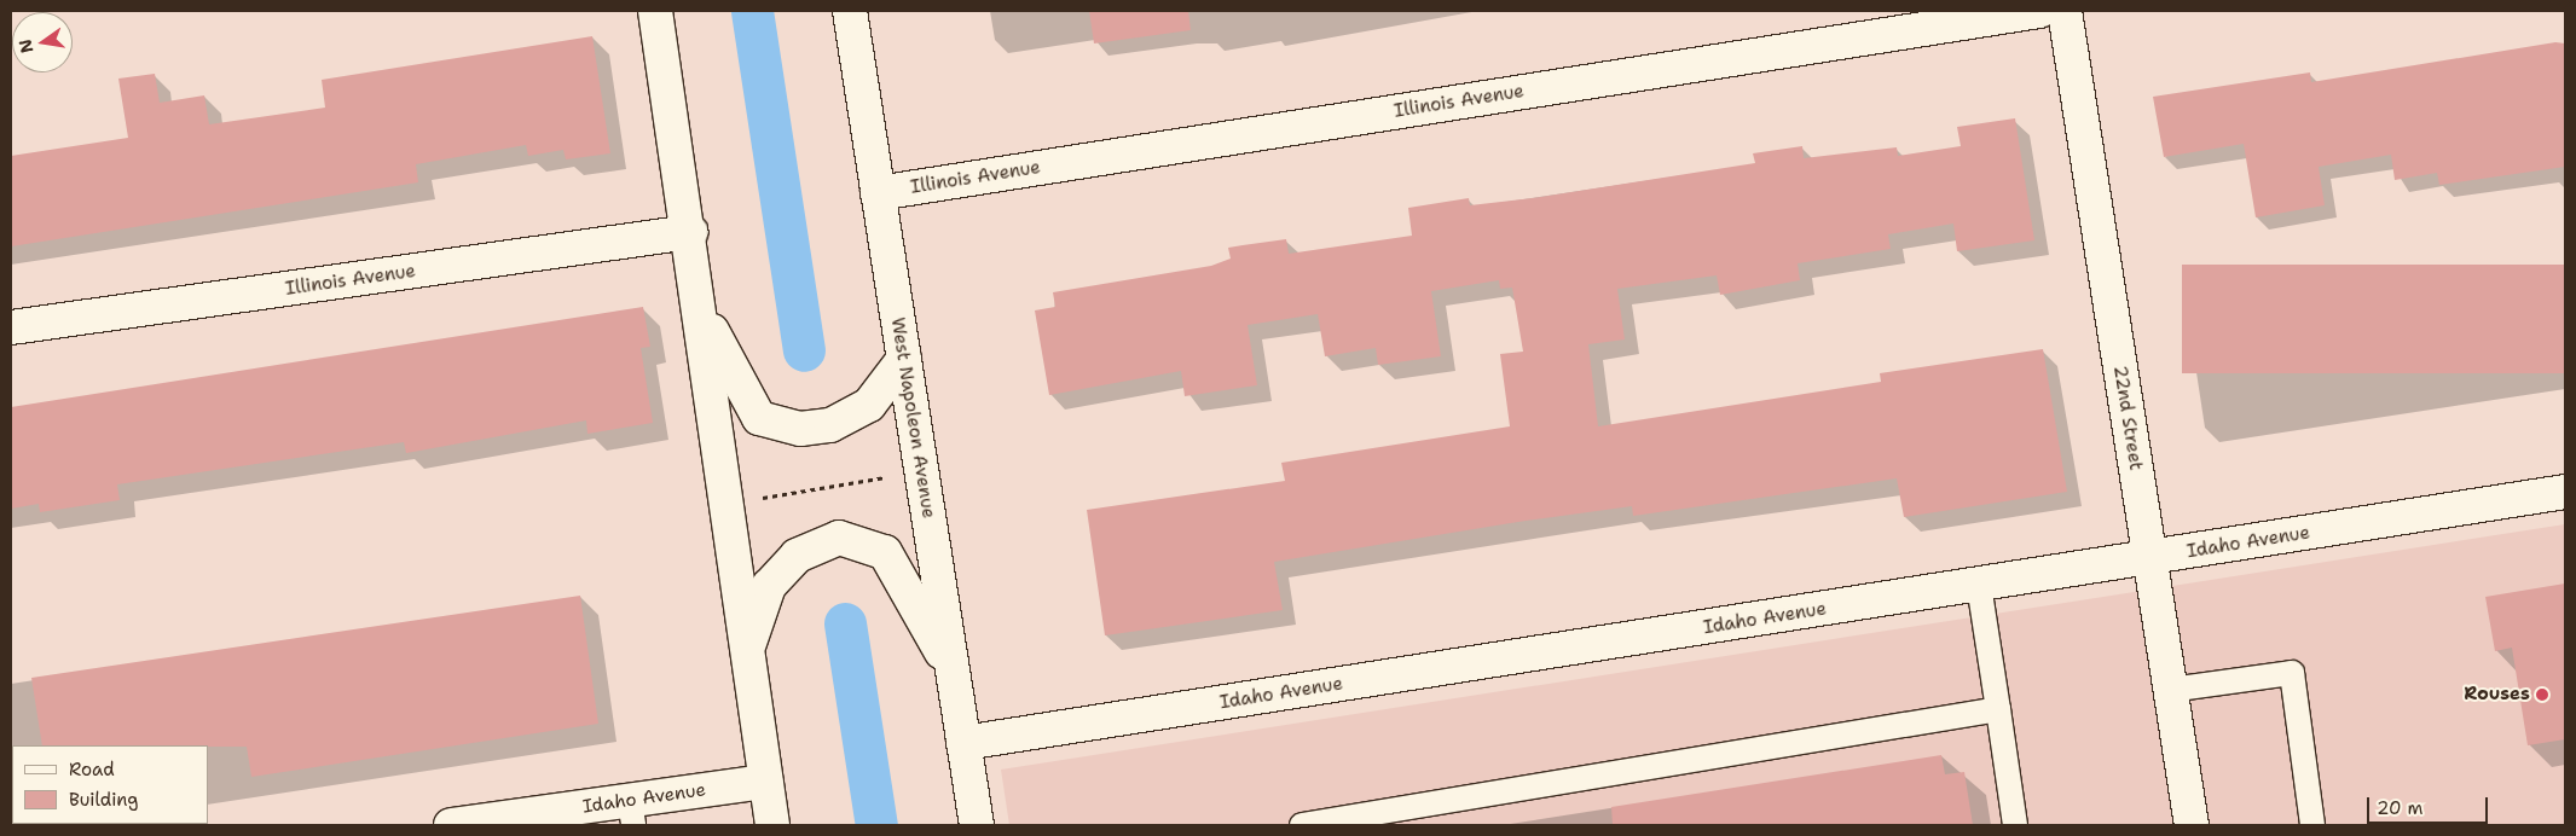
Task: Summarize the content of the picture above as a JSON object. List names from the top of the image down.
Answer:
{
  "streets": {
    "street": [
      "Illinois Avenue",
      "West Napoleon Avenue",
      "22nd Street",
      "Idaho Avenue"
    ]
  },
  "crossings": [
    ["Illinois Avenue", "West Napoleon Avenue"],
    ["West Napoleon Avenue", "Idaho Avenue"],
    ["22nd Street", "Idaho Avenue"]
  ],
  "places": ["Rouses"],
  "legend": ["Road", "Building"],
  "scale_bar": "20 m",
  "north": "left"
}
